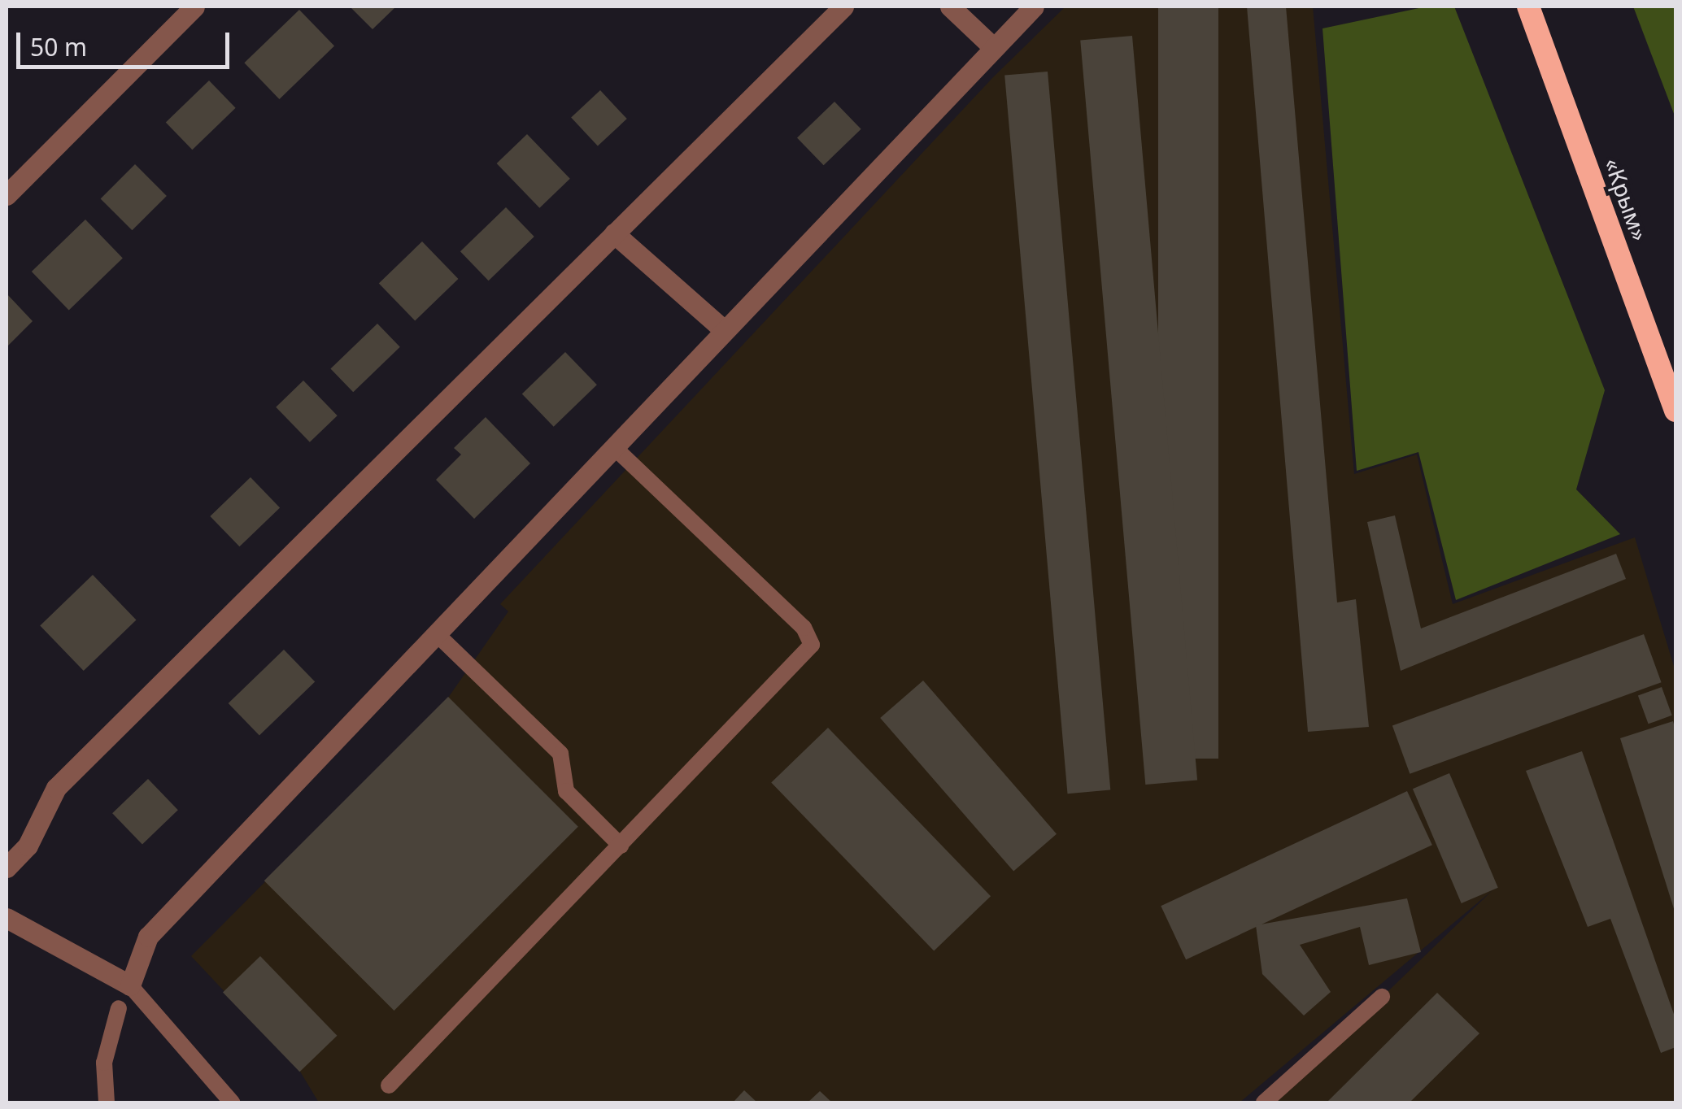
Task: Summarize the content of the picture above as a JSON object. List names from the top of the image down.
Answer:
{
  "streets": {
    "highway": ["«Крым»"]
  },
  "scale_bar": "50 m"
}
